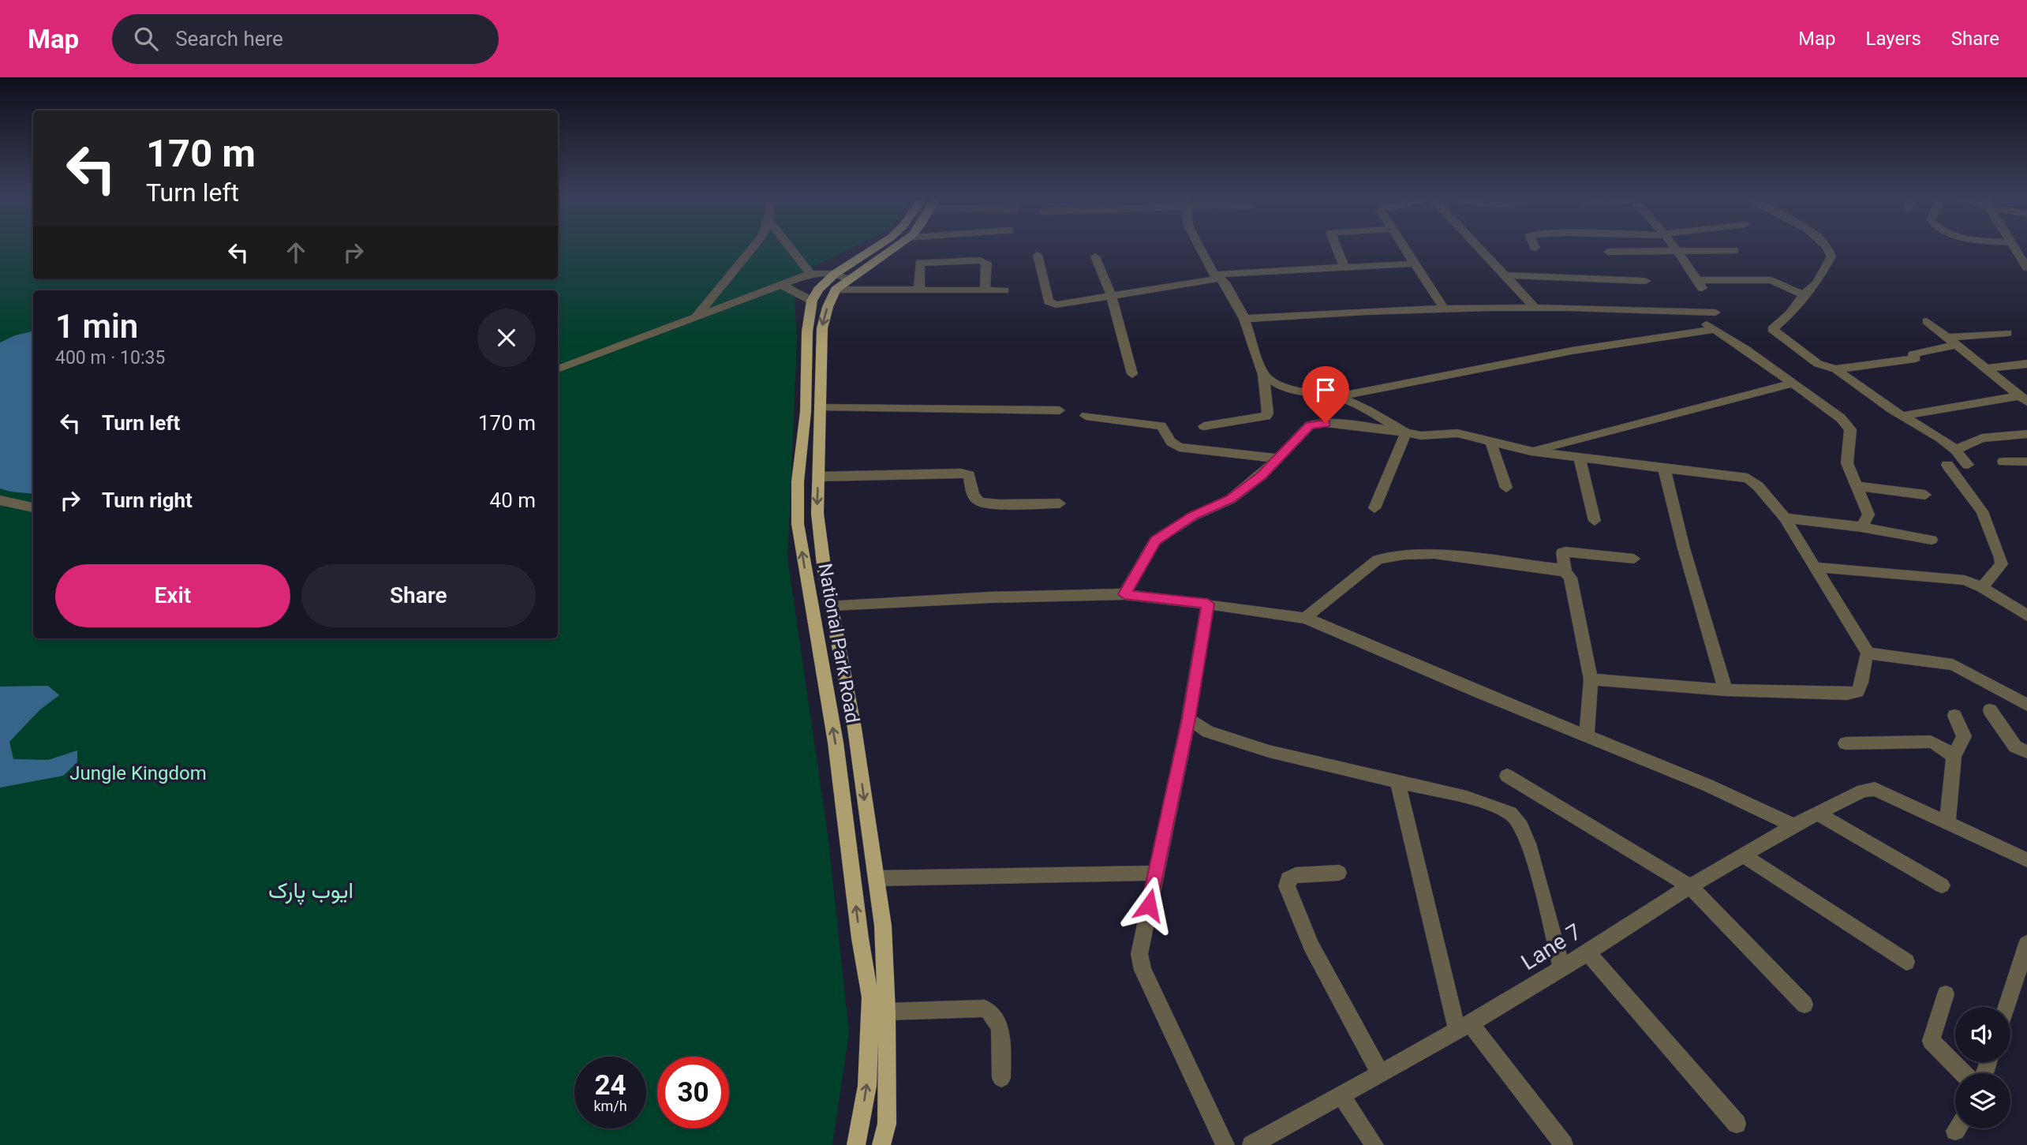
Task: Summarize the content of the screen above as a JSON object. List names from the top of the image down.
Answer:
{
  "streets": {
    "main road": ["National Park Road"],
    "street": ["Lane 7"]
  },
  "parks": ["Jungle Kingdom", "ایوب پارک"],
  "page": {
    "header": "Map",
    "search": "Search here",
    "nav": ["Map", "Layers", "Share"],
    "turn": ["170 m", "Turn left"],
    "heading": ["1 min", "400 m · 10:35"],
    "list": [
      {
        "name": "Turn left",
        "value": "170 m"
      },
      {
        "name": "Turn right",
        "value": "40 m"
      }
    ],
    "buttons": ["Exit", "Share"],
    "speed": "24 km/h",
    "limit": "30"
  }
}
